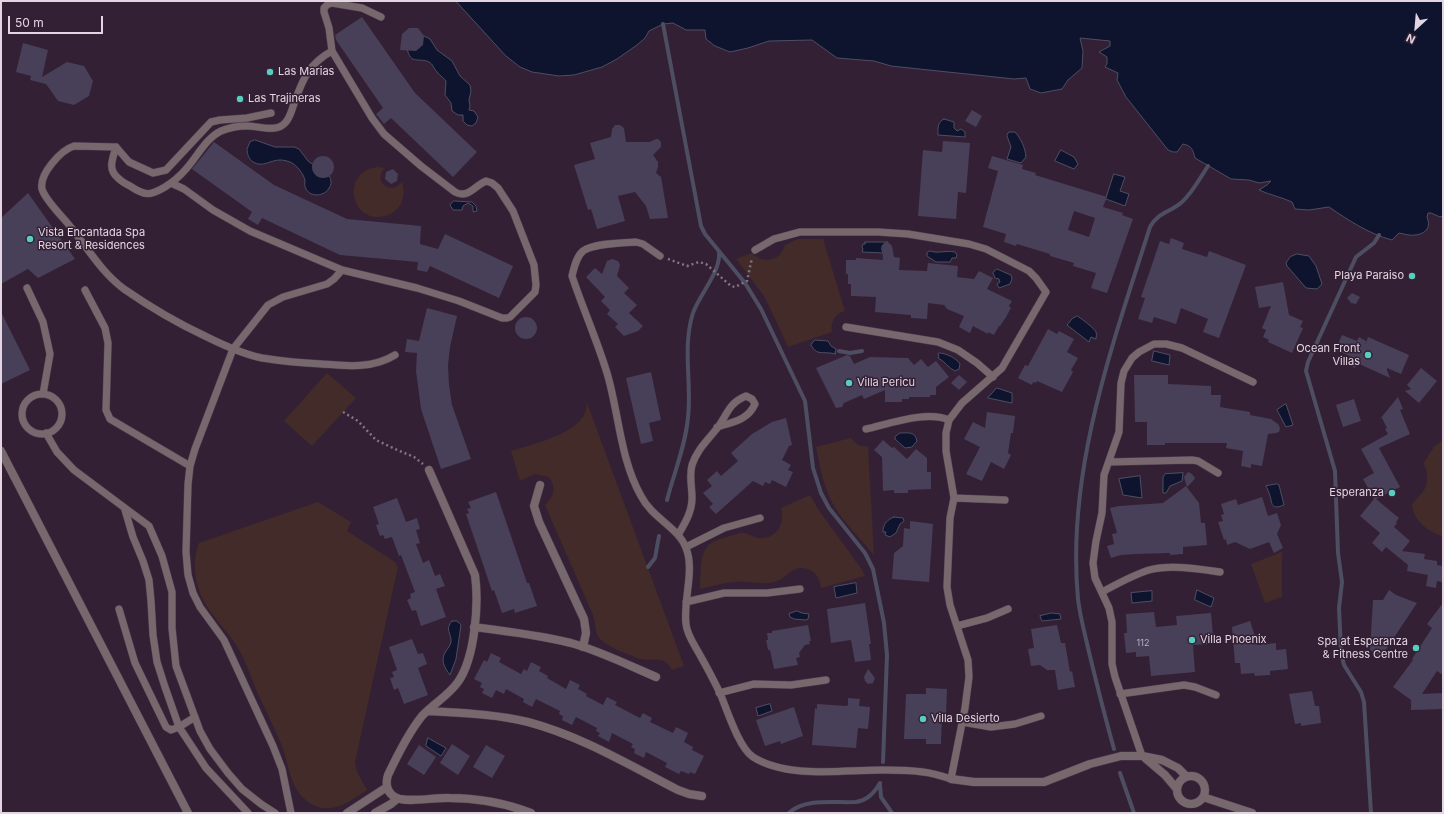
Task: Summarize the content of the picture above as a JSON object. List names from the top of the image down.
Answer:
{
  "places": [
    "Las Marias",
    "Las Trajineras",
    "Vista Encantada Spa Resort & Residences",
    "Playa Paraiso",
    "Ocean Front Villas",
    "Villa Pericu",
    "Esperanza",
    "Villa Phoenix",
    "Spa at Esperanza & Fitness Centre",
    "Villa Desierto"
  ],
  "house_numbers": ["112"],
  "scale_bar": "50 m",
  "north": "bottom left"
}
